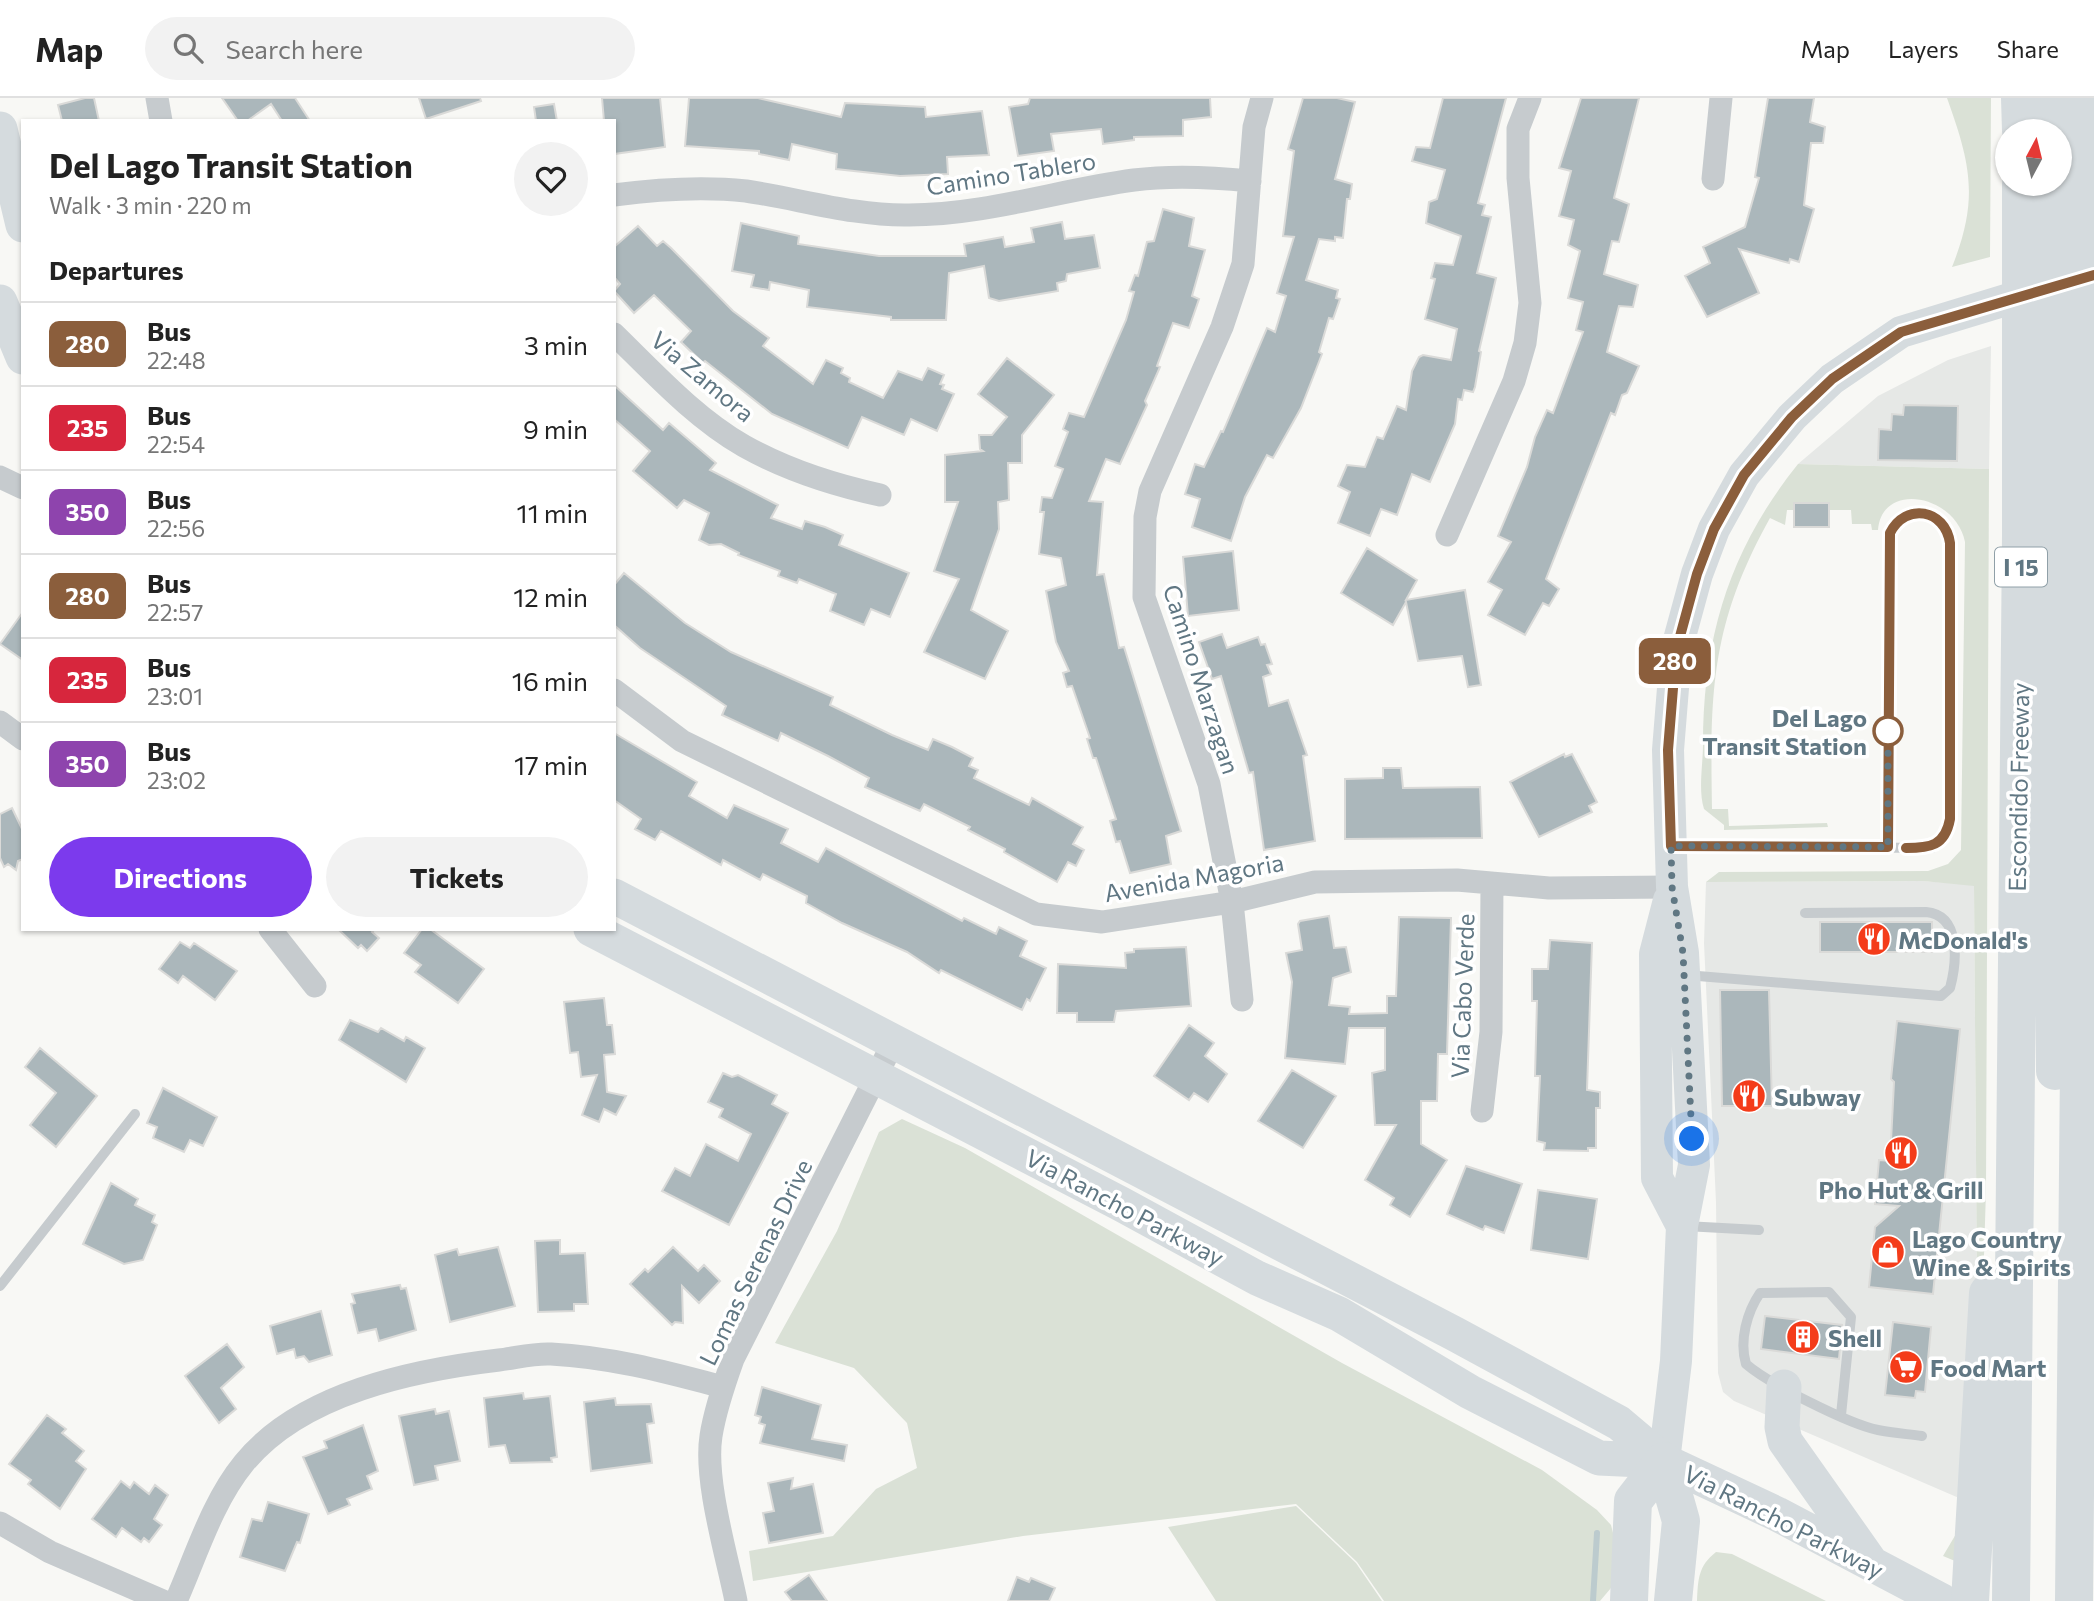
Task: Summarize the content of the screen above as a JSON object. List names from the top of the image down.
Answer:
{
  "streets": {
    "highway": ["I 15", "Escondido Freeway"],
    "main road": ["Via Rancho Parkway"],
    "street": [
      "Camino Tablero",
      "Via Zamora",
      "Camino Marzagan",
      "Avenida Magoria",
      "Via Cabo Verde",
      "Lomas Serenas Drive"
    ]
  },
  "crossings": [
    ["Camino Tablero", "Camino Marzagan"],
    ["Camino Marzagan", "Avenida Magoria"],
    ["Avenida Magoria", "Via Cabo Verde"],
    ["Via Rancho Parkway", "Lomas Serenas Drive"]
  ],
  "places": {
    "other": ["Del Lago Transit Station"],
    "restaurant": ["McDonald's", "Subway", "Pho Hut & Grill"],
    "shop": ["Lago Country Wine & Spirits"],
    "building": ["Shell"],
    "supermarket": ["Food Mart"]
  },
  "lines": ["bus line 280"],
  "north": "top",
  "page": {
    "header": "Map",
    "search": "Search here",
    "nav": ["Map", "Layers", "Share"],
    "on_map": "280",
    "heading": [
      ["Del Lago Transit Station", "Walk · 3 min · 220 m"],
      "Departures"
    ],
    "list": [
      {
        "mark": "280",
        "name": "Bus",
        "note": "22:48",
        "value": "3 min"
      },
      {
        "mark": "235",
        "name": "Bus",
        "note": "22:54",
        "value": "9 min"
      },
      {
        "mark": "350",
        "name": "Bus",
        "note": "22:56",
        "value": "11 min"
      },
      {
        "mark": "280",
        "name": "Bus",
        "note": "22:57",
        "value": "12 min"
      },
      {
        "mark": "235",
        "name": "Bus",
        "note": "23:01",
        "value": "16 min"
      },
      {
        "mark": "350",
        "name": "Bus",
        "note": "23:02",
        "value": "17 min"
      }
    ],
    "buttons": ["Directions", "Tickets"]
  }
}
